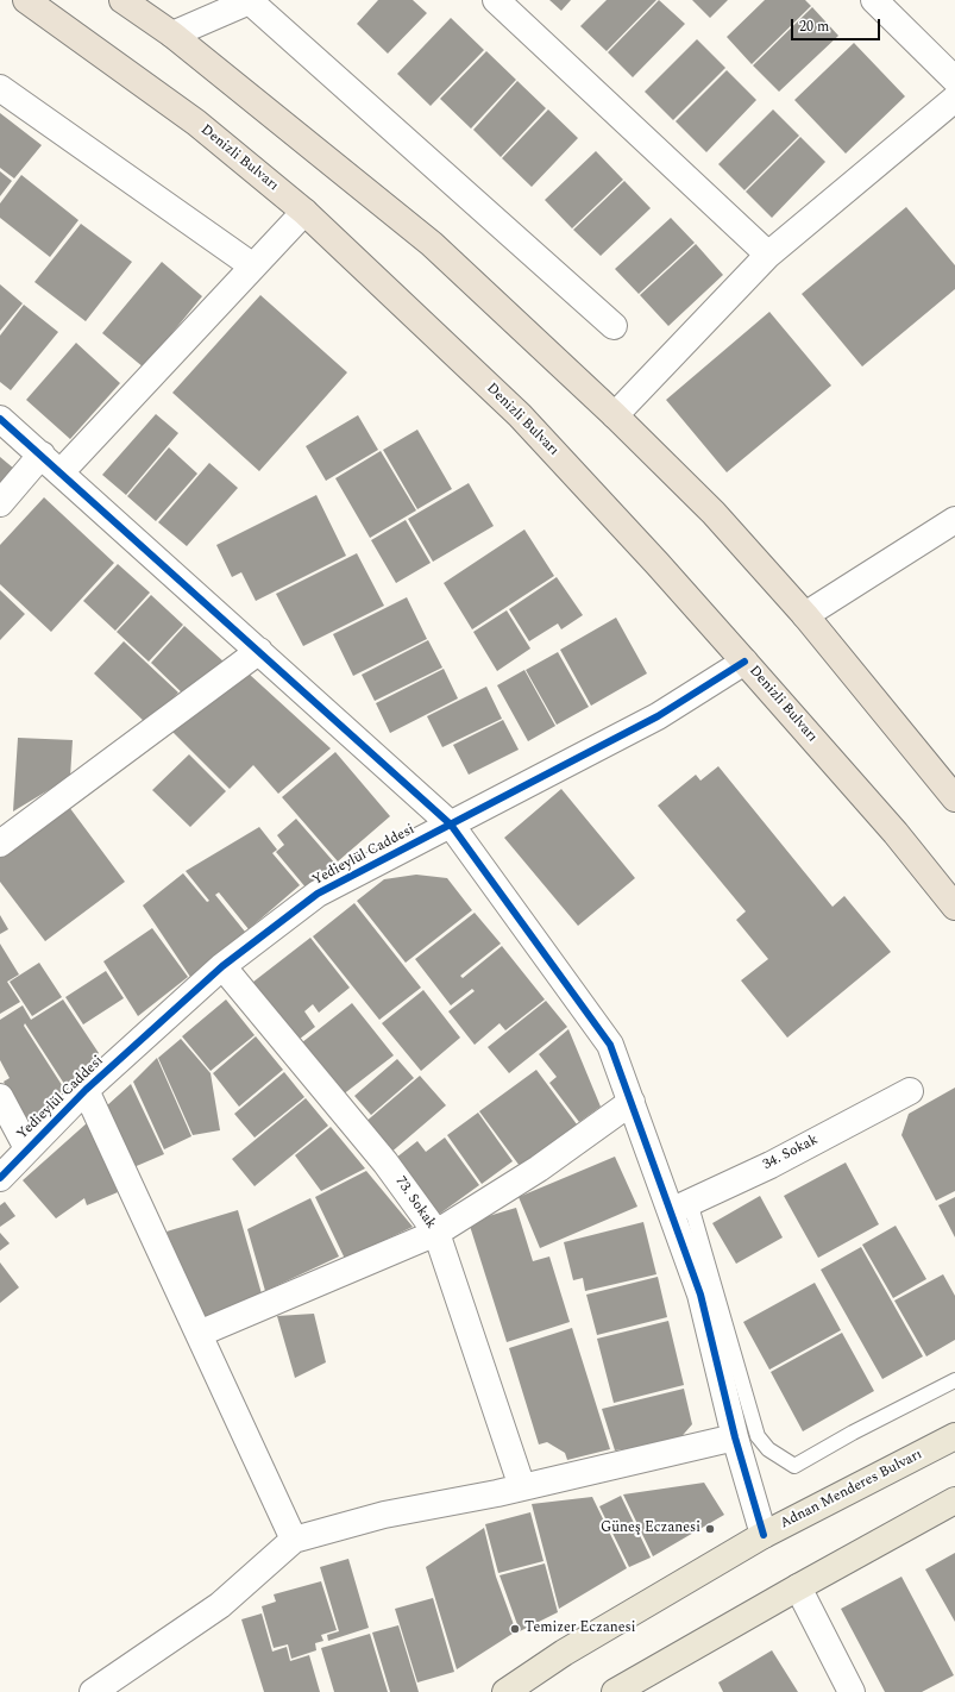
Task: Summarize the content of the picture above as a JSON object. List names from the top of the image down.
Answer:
{
  "streets": {
    "highway": ["Denizli Bulvarı"],
    "main road": ["Adnan Menderes Bulvarı"],
    "street": ["Yedieylül Caddesi", "34. Sokak", "73. Sokak"]
  },
  "crossings": [
    ["Denizli Bulvarı", "Yedieylül Caddesi"],
    ["Yedieylül Caddesi", "73. Sokak"]
  ],
  "places": ["Güneş Eczanesi", "Temizer Eczanesi"],
  "scale_bar": "20 m"
}
